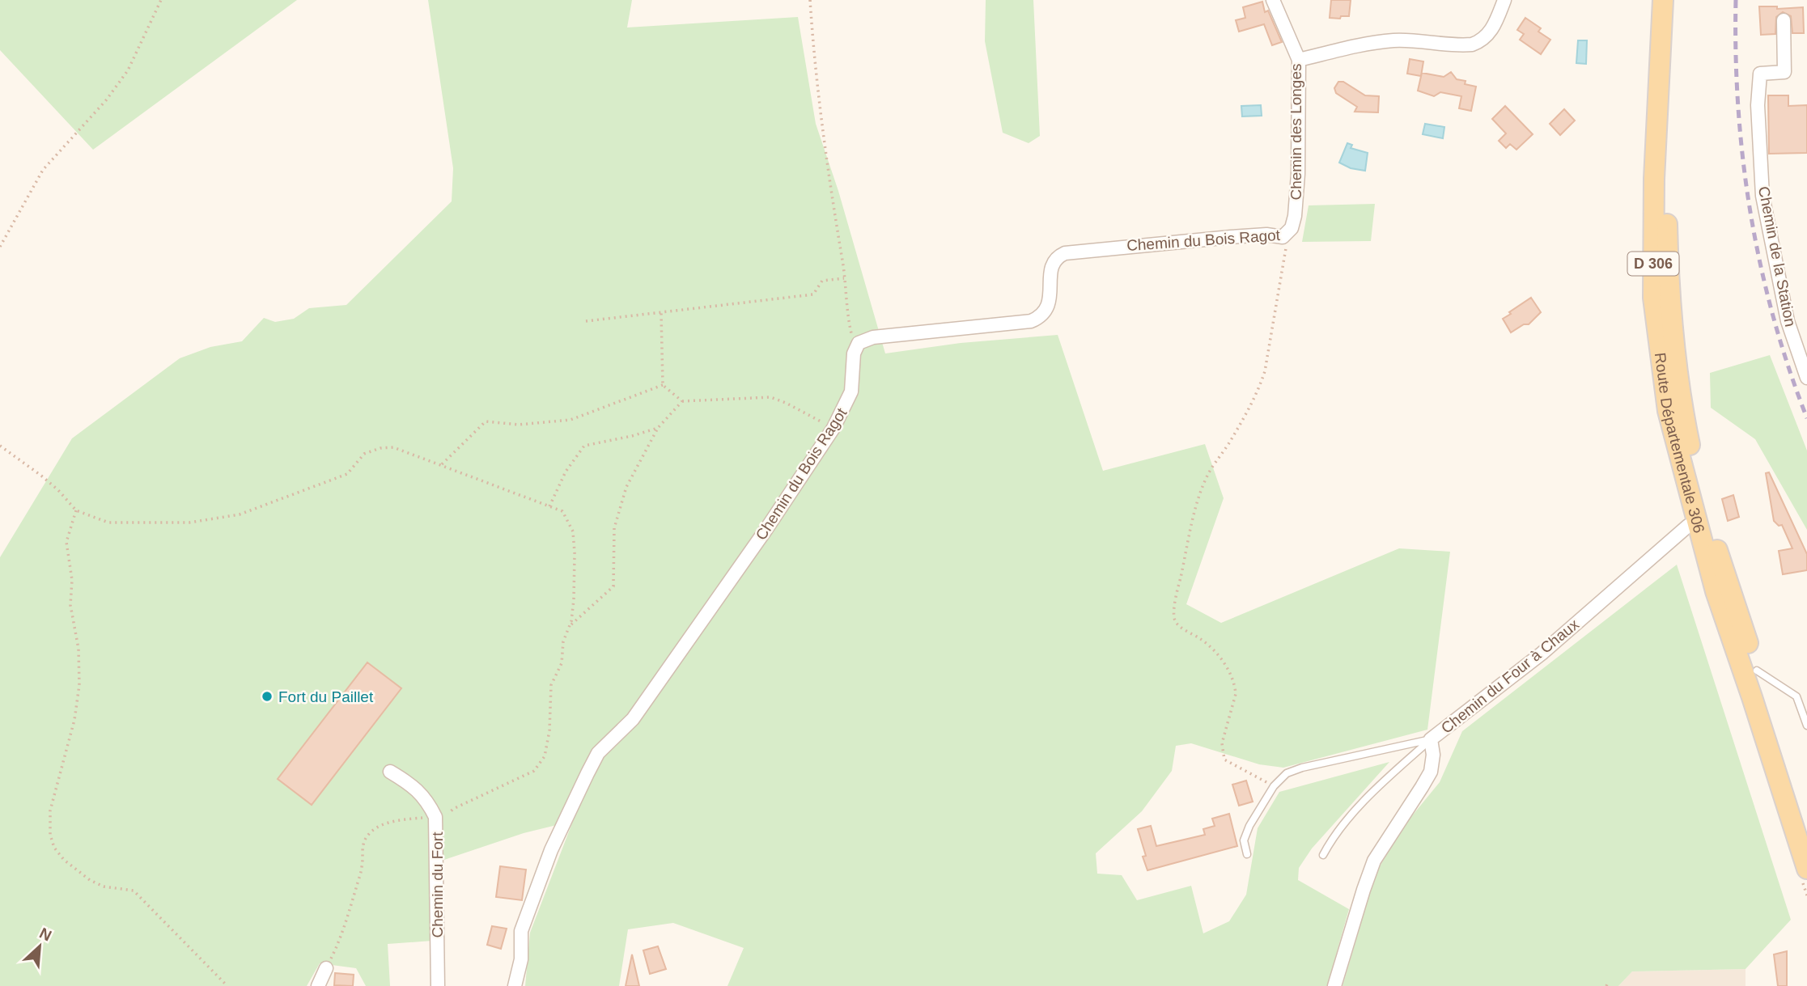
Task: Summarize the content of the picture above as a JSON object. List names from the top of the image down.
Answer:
{
  "streets": {
    "main road": ["D 306", "Route Départementale 306"],
    "street": [
      "Chemin des Longes",
      "Chemin du Bois Ragot",
      "Chemin de la Station",
      "Chemin du Four à Chaux",
      "Chemin du Fort"
    ]
  },
  "crossings": [
    ["Chemin des Longes", "Chemin du Bois Ragot"],
    ["Route Départementale 306", "Chemin du Four à Chaux"]
  ],
  "places": ["Fort du Paillet"],
  "north": "top right"
}
